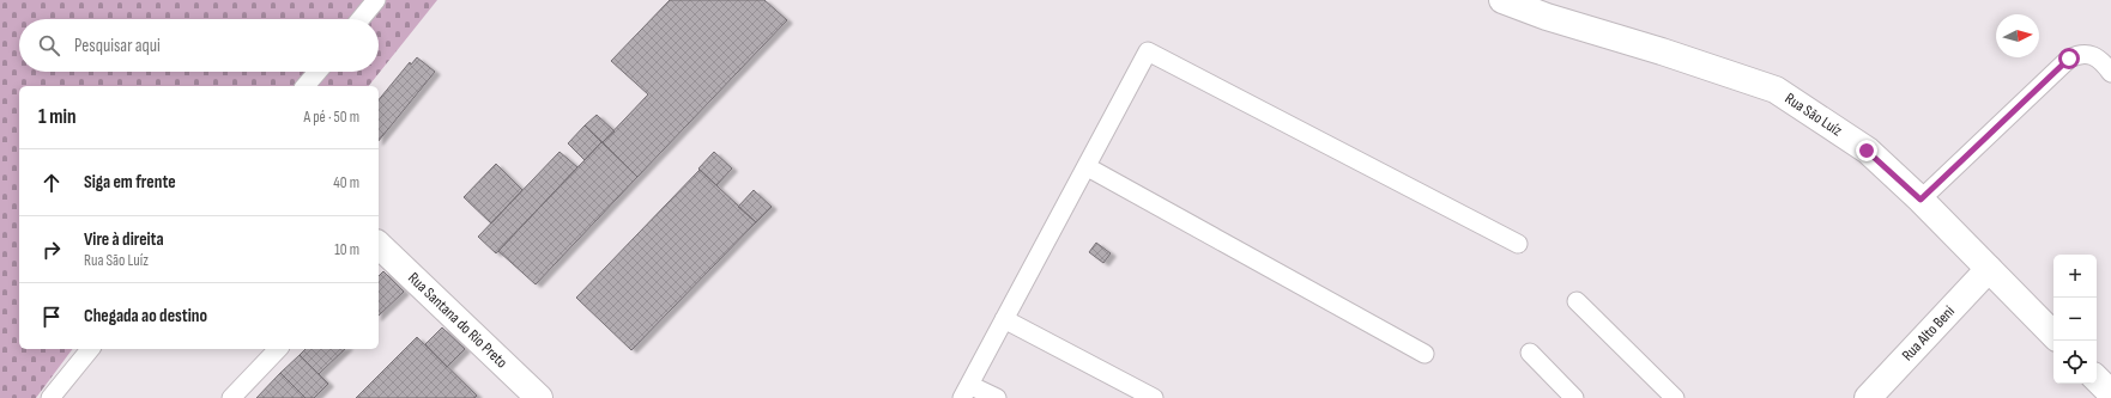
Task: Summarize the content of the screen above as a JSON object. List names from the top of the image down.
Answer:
{
  "streets": {
    "street": ["Rua São Luíz", "Rua Santana do Rio Preto", "Rua Alto Beni"]
  },
  "crossings": [
    ["Rua São Luíz", "Rua Alto Beni"]
  ],
  "north": "right",
  "page": {
    "search": "Pesquisar aqui",
    "heading": ["1 min", "A pé · 50 m"],
    "list": [
      ["Siga em frente", "40 m"],
      ["Vire à direita", "Rua São Luíz", "10 m"],
      "Chegada ao destino"
    ],
    "map_buttons": ["+", "−"]
  }
}
